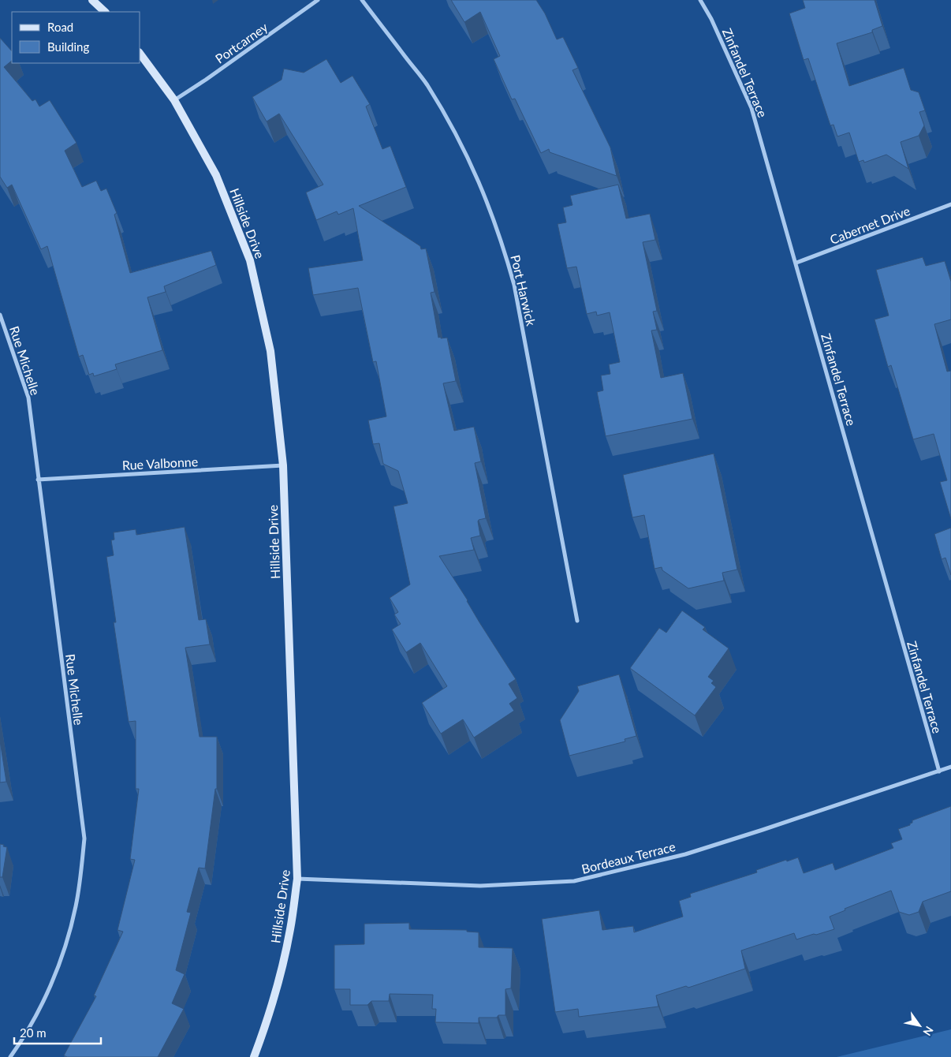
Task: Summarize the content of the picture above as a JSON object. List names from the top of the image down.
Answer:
{
  "streets": {
    "street": [
      "Portcarney",
      "Zinfandel Terrace",
      "Hillside Drive",
      "Cabernet Drive",
      "Port Harwick",
      "Rue Michelle",
      "Rue Valbonne",
      "Bordeaux Terrace"
    ]
  },
  "crossings": [
    ["Portcarney", "Hillside Drive"],
    ["Zinfandel Terrace", "Cabernet Drive"],
    ["Zinfandel Terrace", "Bordeaux Terrace"],
    ["Hillside Drive", "Rue Valbonne"],
    ["Hillside Drive", "Bordeaux Terrace"],
    ["Rue Michelle", "Rue Valbonne"]
  ],
  "legend": ["Road", "Building"],
  "scale_bar": "20 m",
  "north": "bottom right"
}
